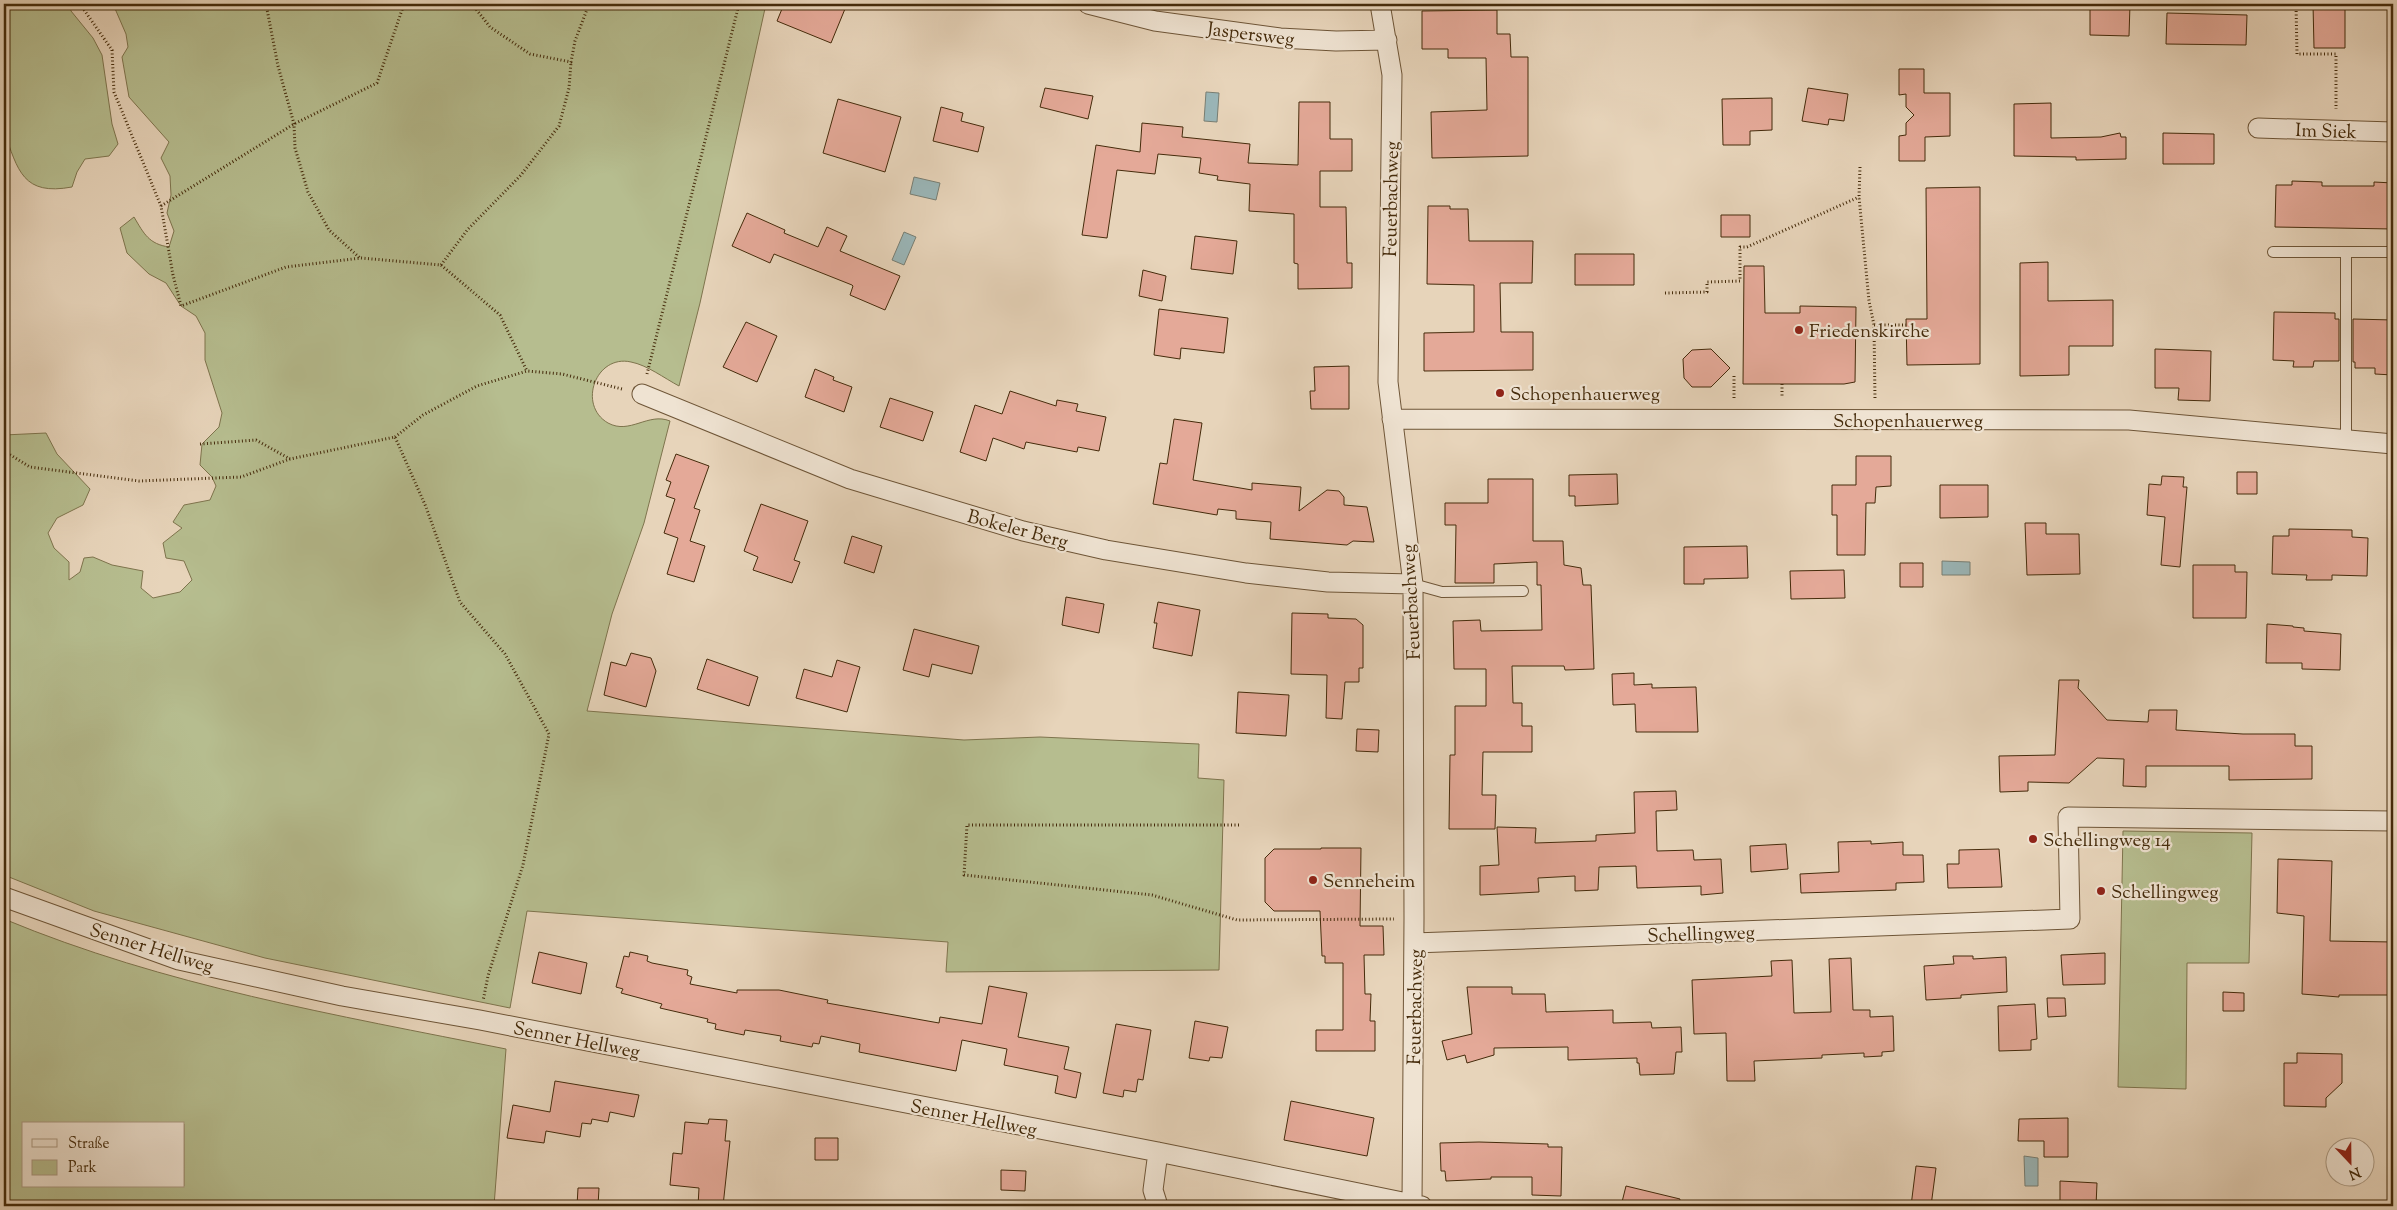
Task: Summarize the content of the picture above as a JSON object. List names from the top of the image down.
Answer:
{
  "streets": {
    "street": [
      "Jaspersweg",
      "Im Siek",
      "Feuerbachweg",
      "Schopenhauerweg",
      "Bokeler Berg",
      "Schellingweg",
      "Senner Hellweg"
    ]
  },
  "crossings": [
    ["Jaspersweg", "Feuerbachweg"],
    ["Feuerbachweg", "Schopenhauerweg"],
    ["Feuerbachweg", "Bokeler Berg"],
    ["Feuerbachweg", "Schellingweg"],
    ["Feuerbachweg", "Senner Hellweg"]
  ],
  "places": [
    "Friedenskirche",
    "Schopenhauerweg",
    "Schellingweg 14",
    "Senneheim",
    "Schellingweg"
  ],
  "legend": ["Straße", "Park"],
  "north": "bottom"
}
